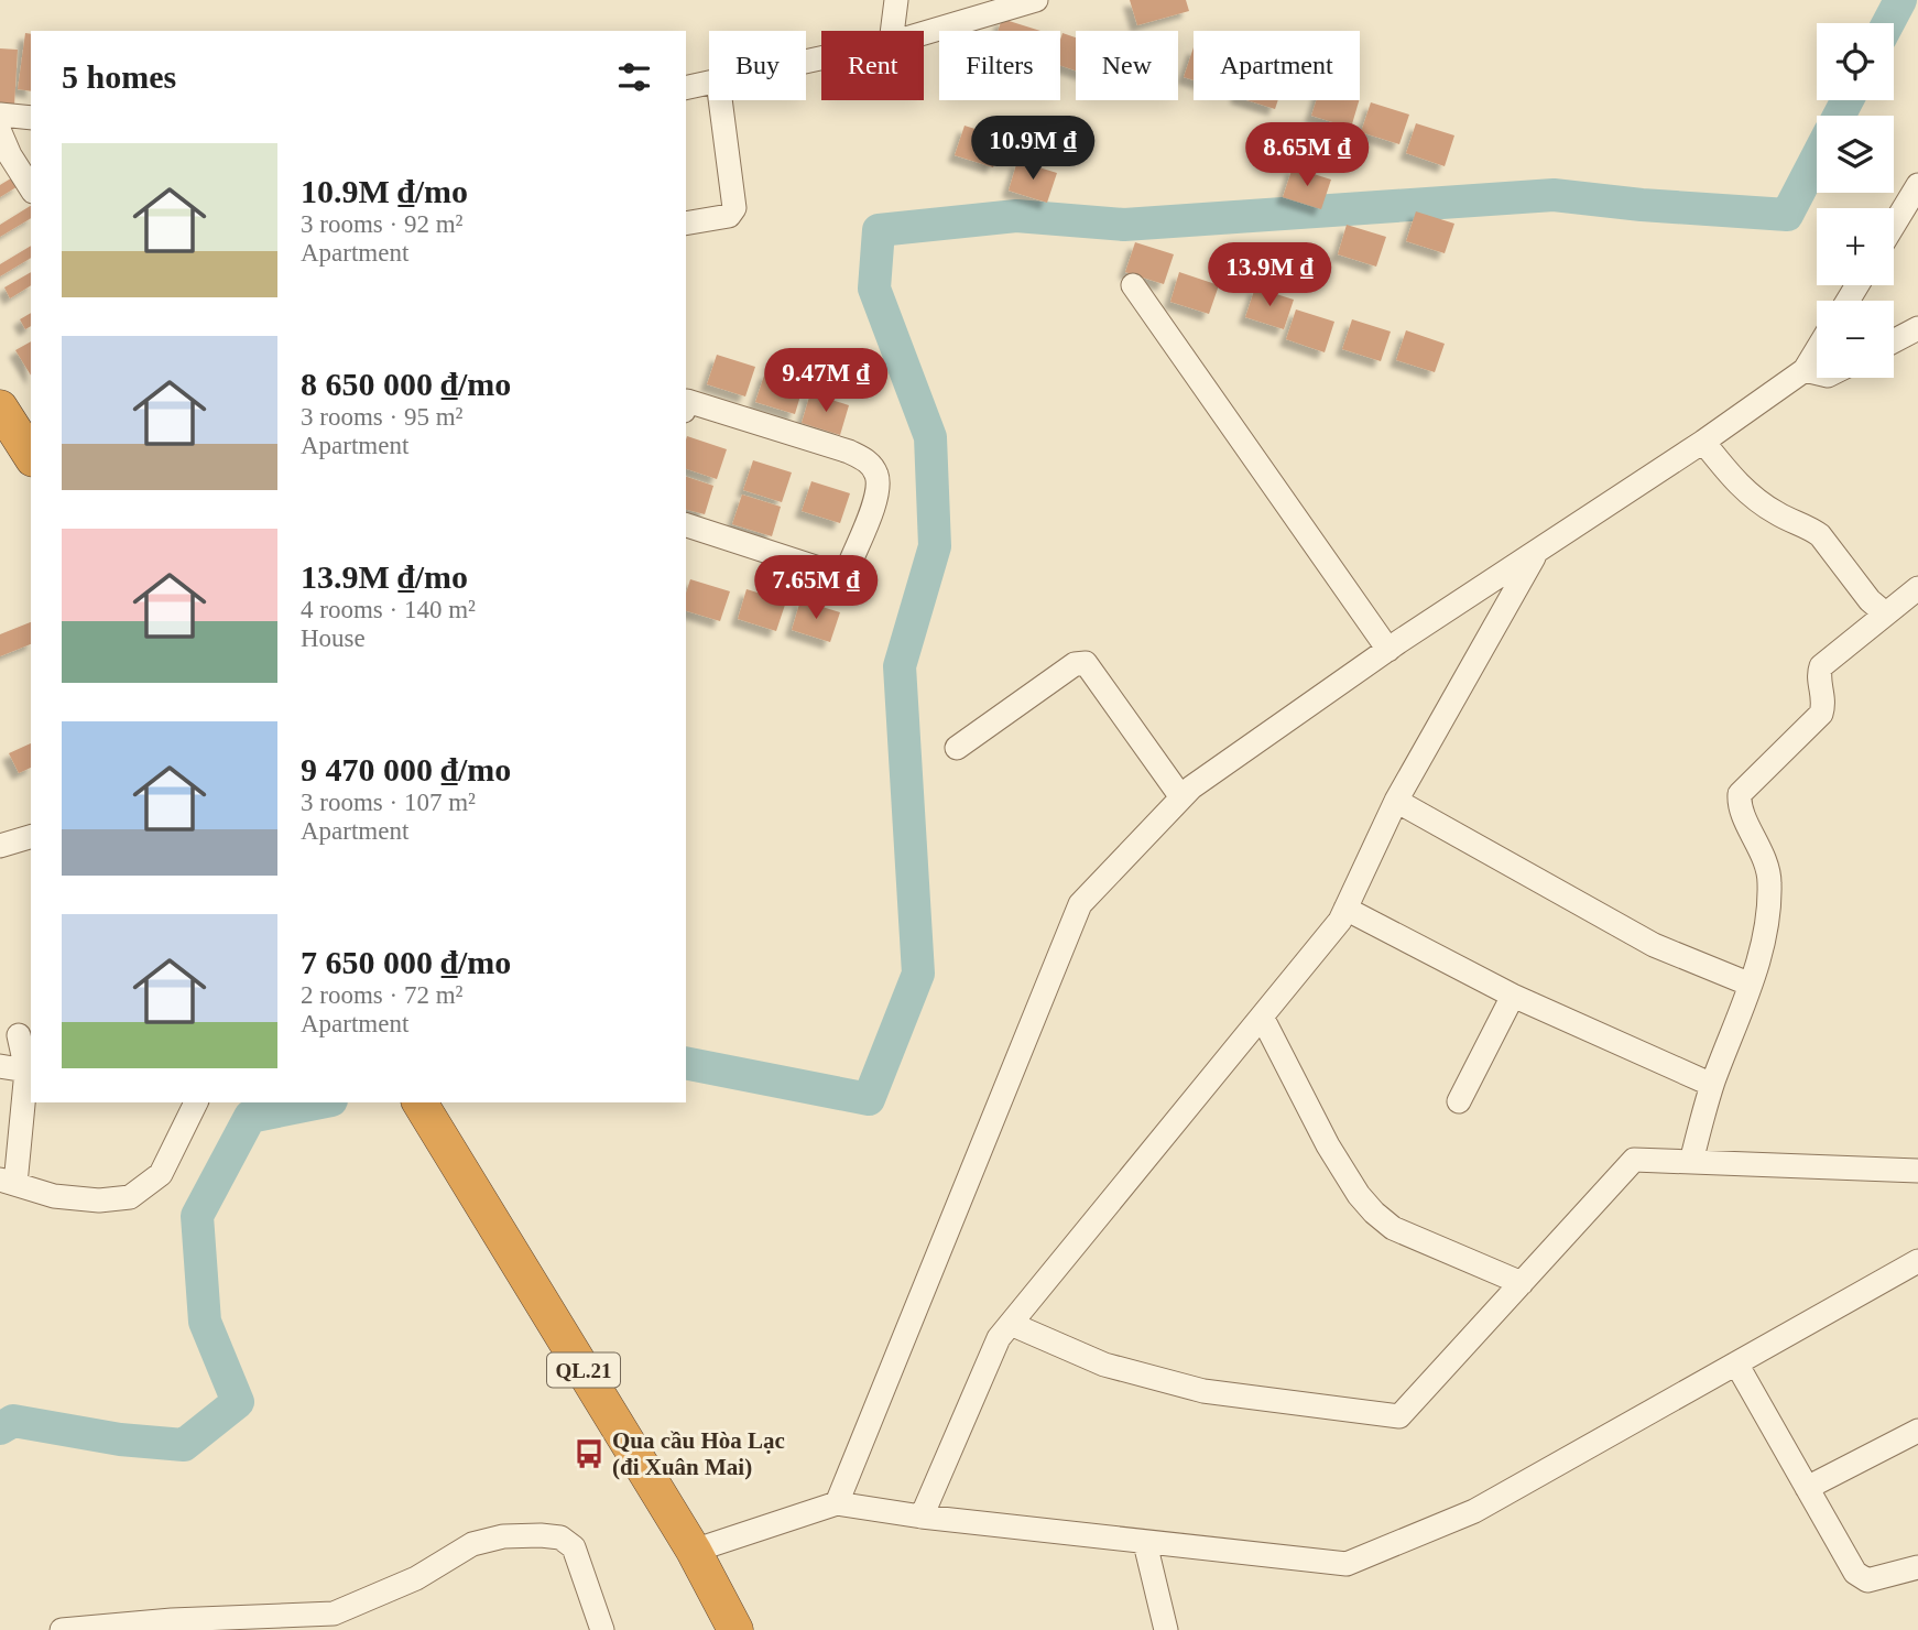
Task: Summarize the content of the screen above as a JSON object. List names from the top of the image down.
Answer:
{
  "streets": {
    "highway": ["QL.21"]
  },
  "places": {
    "bus stop": ["Qua cầu Hòa Lạc (đi Xuân Mai)"]
  },
  "page": {
    "map_buttons": ["+", "−"],
    "chip": [
      "Buy",
      "Rent",
      "Filters",
      "New",
      "Apartment"
    ],
    "heading": "5 homes",
    "price": [
      "10.9M ₫",
      "8.65M ₫",
      "13.9M ₫",
      "9.47M ₫",
      "7.65M ₫"
    ],
    "list": [
      {
        "name": "10.9M ₫/mo",
        "note": "3 rooms · 92 m² · Apartment"
      },
      {
        "name": "8 650 000 ₫/mo",
        "note": "3 rooms · 95 m² · Apartment"
      },
      {
        "name": "13.9M ₫/mo",
        "note": "4 rooms · 140 m² · House"
      },
      {
        "name": "9 470 000 ₫/mo",
        "note": "3 rooms · 107 m² · Apartment"
      },
      {
        "name": "7 650 000 ₫/mo",
        "note": "2 rooms · 72 m² · Apartment"
      }
    ]
  }
}
